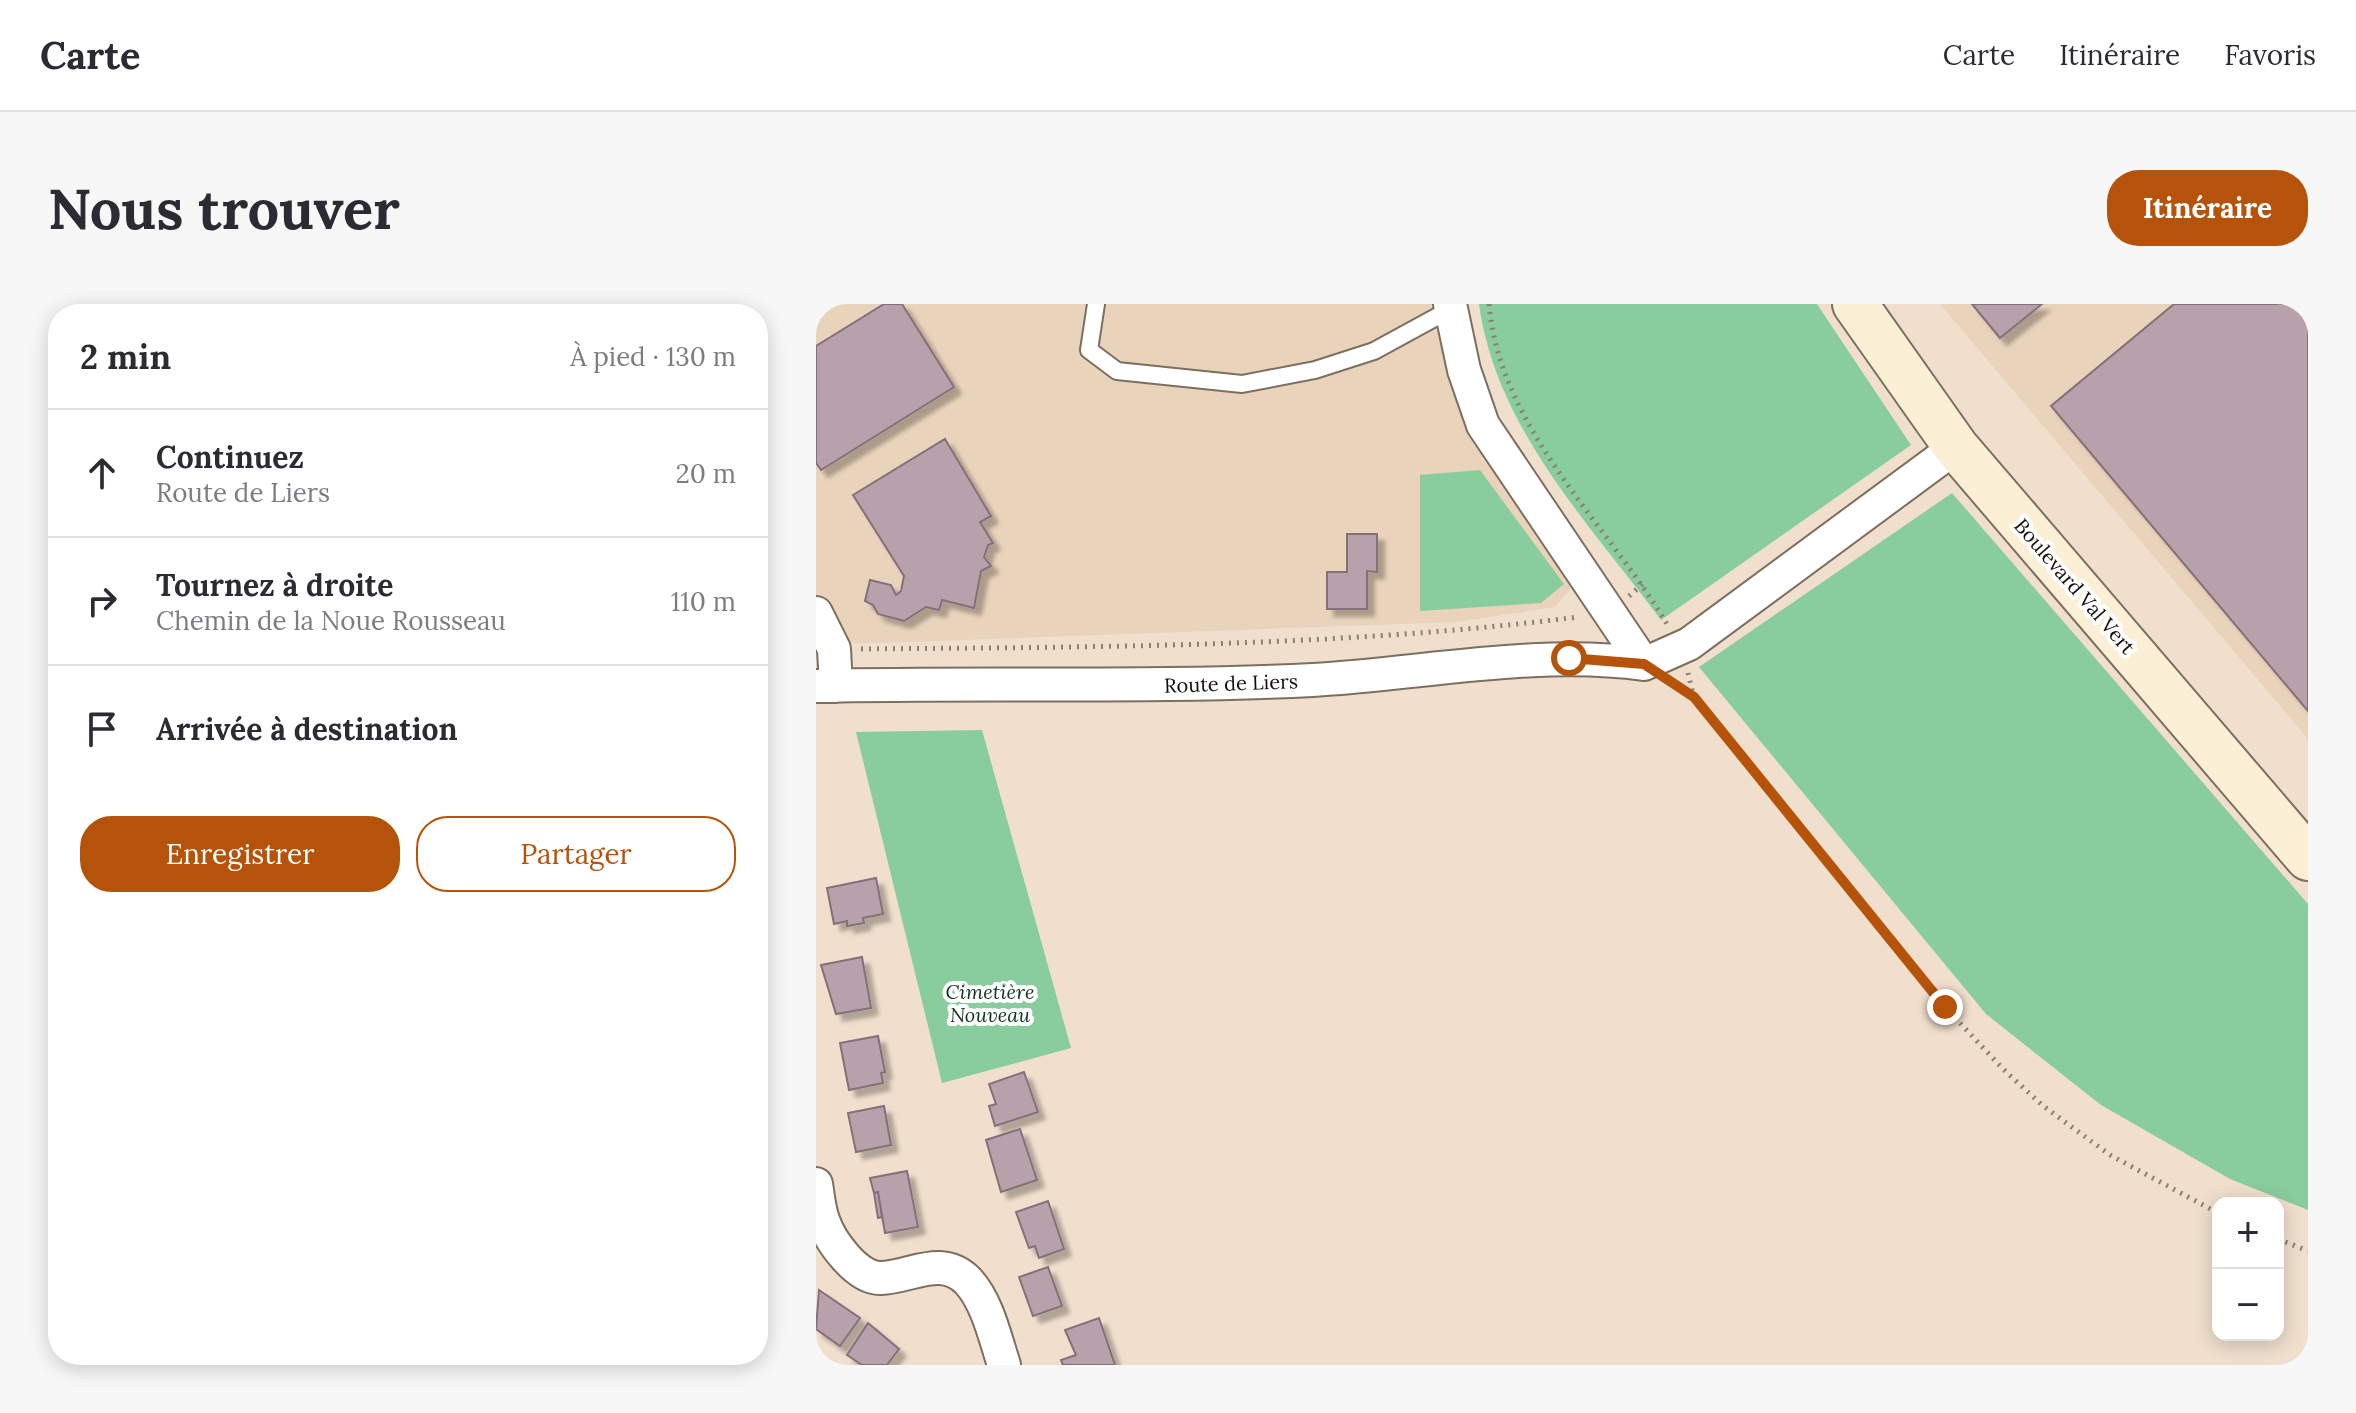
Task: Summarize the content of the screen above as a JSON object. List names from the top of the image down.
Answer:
{
  "streets": {
    "street": ["Boulevard Val Vert", "Route de Liers"]
  },
  "parks": ["Cimetière Nouveau"],
  "page": {
    "header": "Carte",
    "nav": ["Carte", "Itinéraire", "Favoris"],
    "buttons": [
      "Itinéraire",
      ["Enregistrer", "Partager"]
    ],
    "title": "Nous trouver",
    "heading": ["2 min", "À pied · 130 m"],
    "list": [
      ["Continuez", "Route de Liers", "20 m"],
      ["Tournez à droite", "Chemin de la Noue Rousseau", "110 m"],
      "Arrivée à destination"
    ],
    "map_buttons": ["+", "−"]
  }
}
